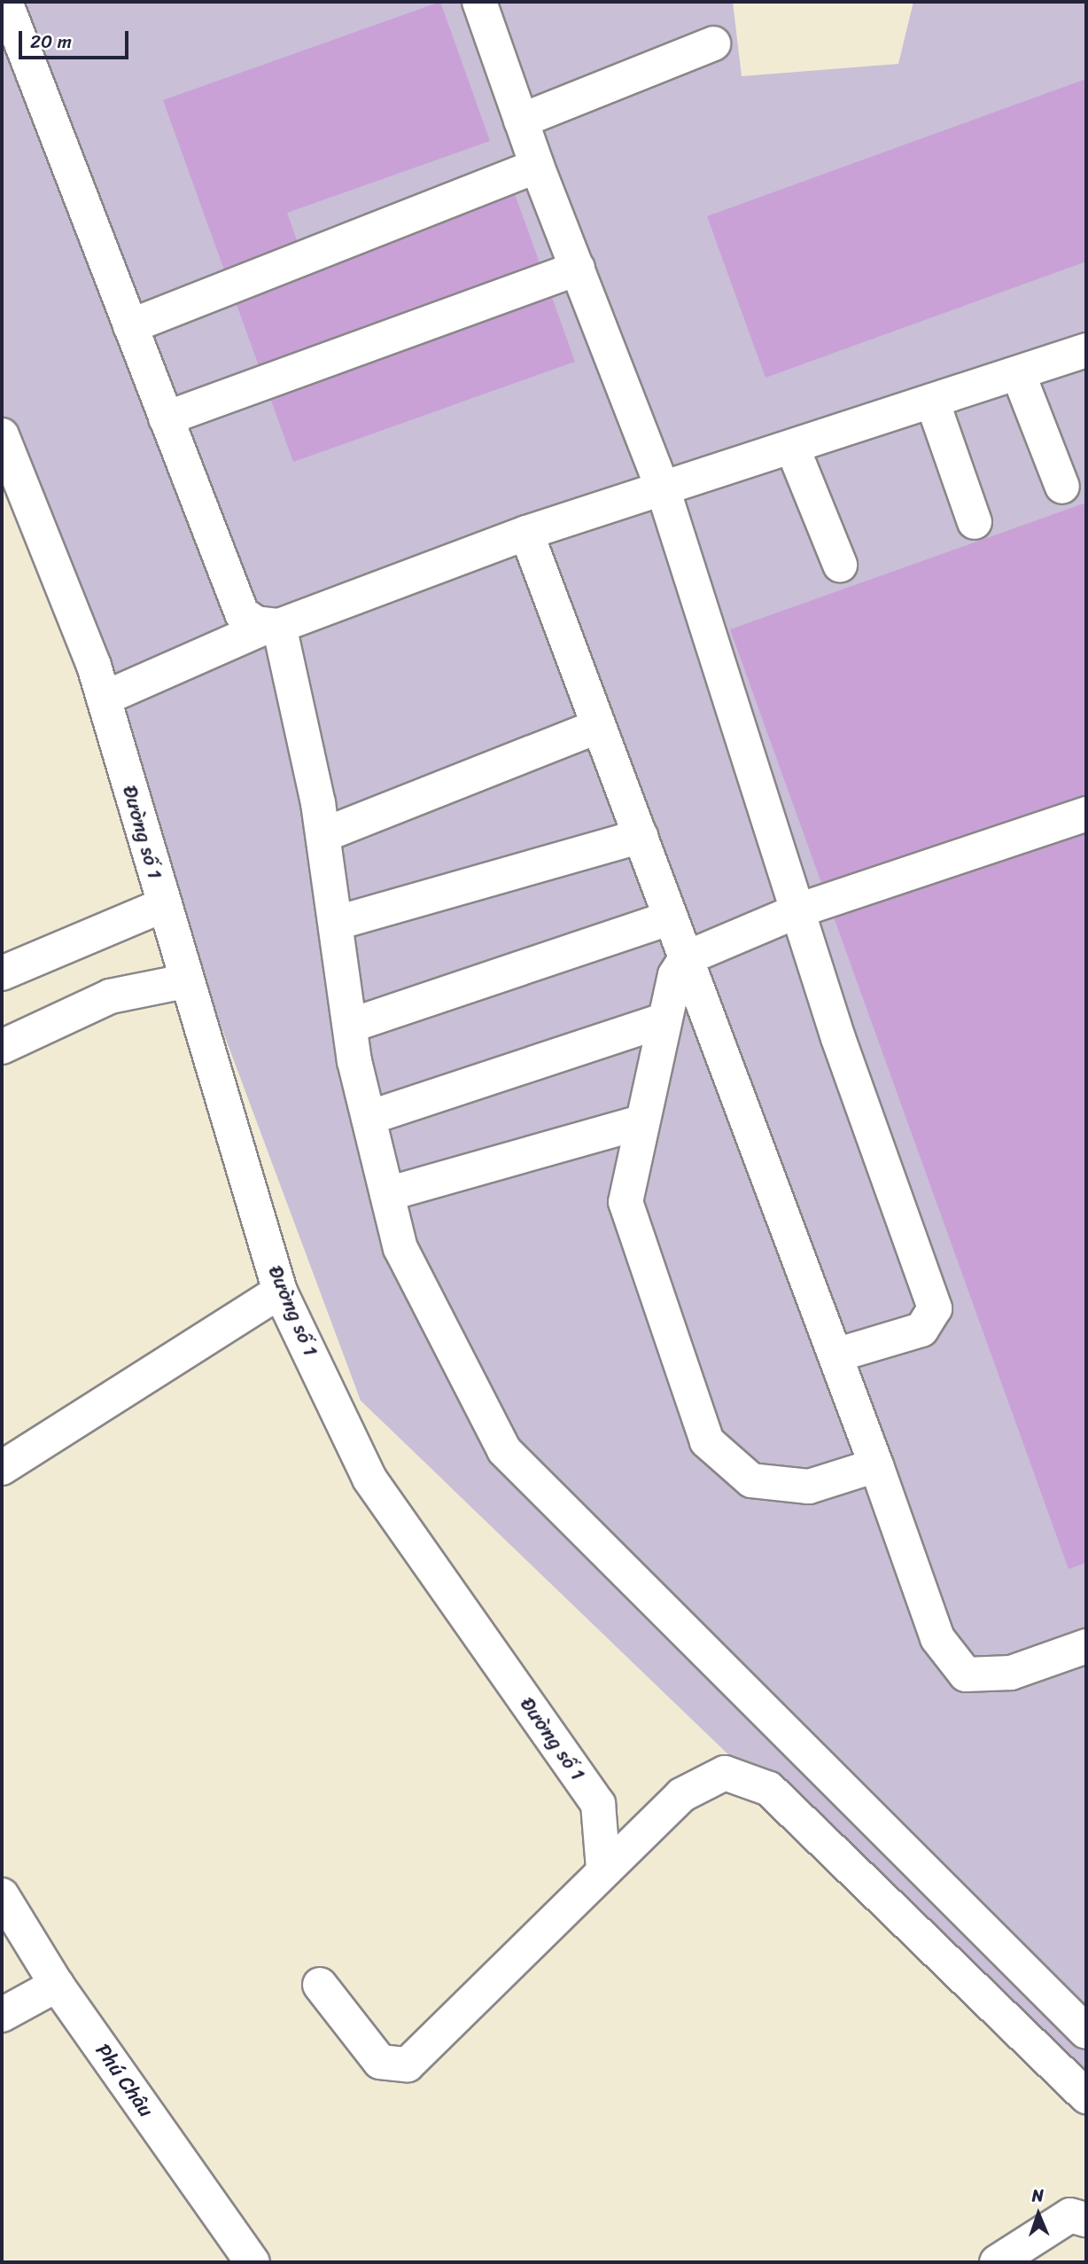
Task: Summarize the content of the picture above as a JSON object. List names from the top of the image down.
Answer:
{
  "streets": {
    "street": ["Đường số 1", "Phú Châu"]
  },
  "scale_bar": "20 m",
  "north": "top"
}
